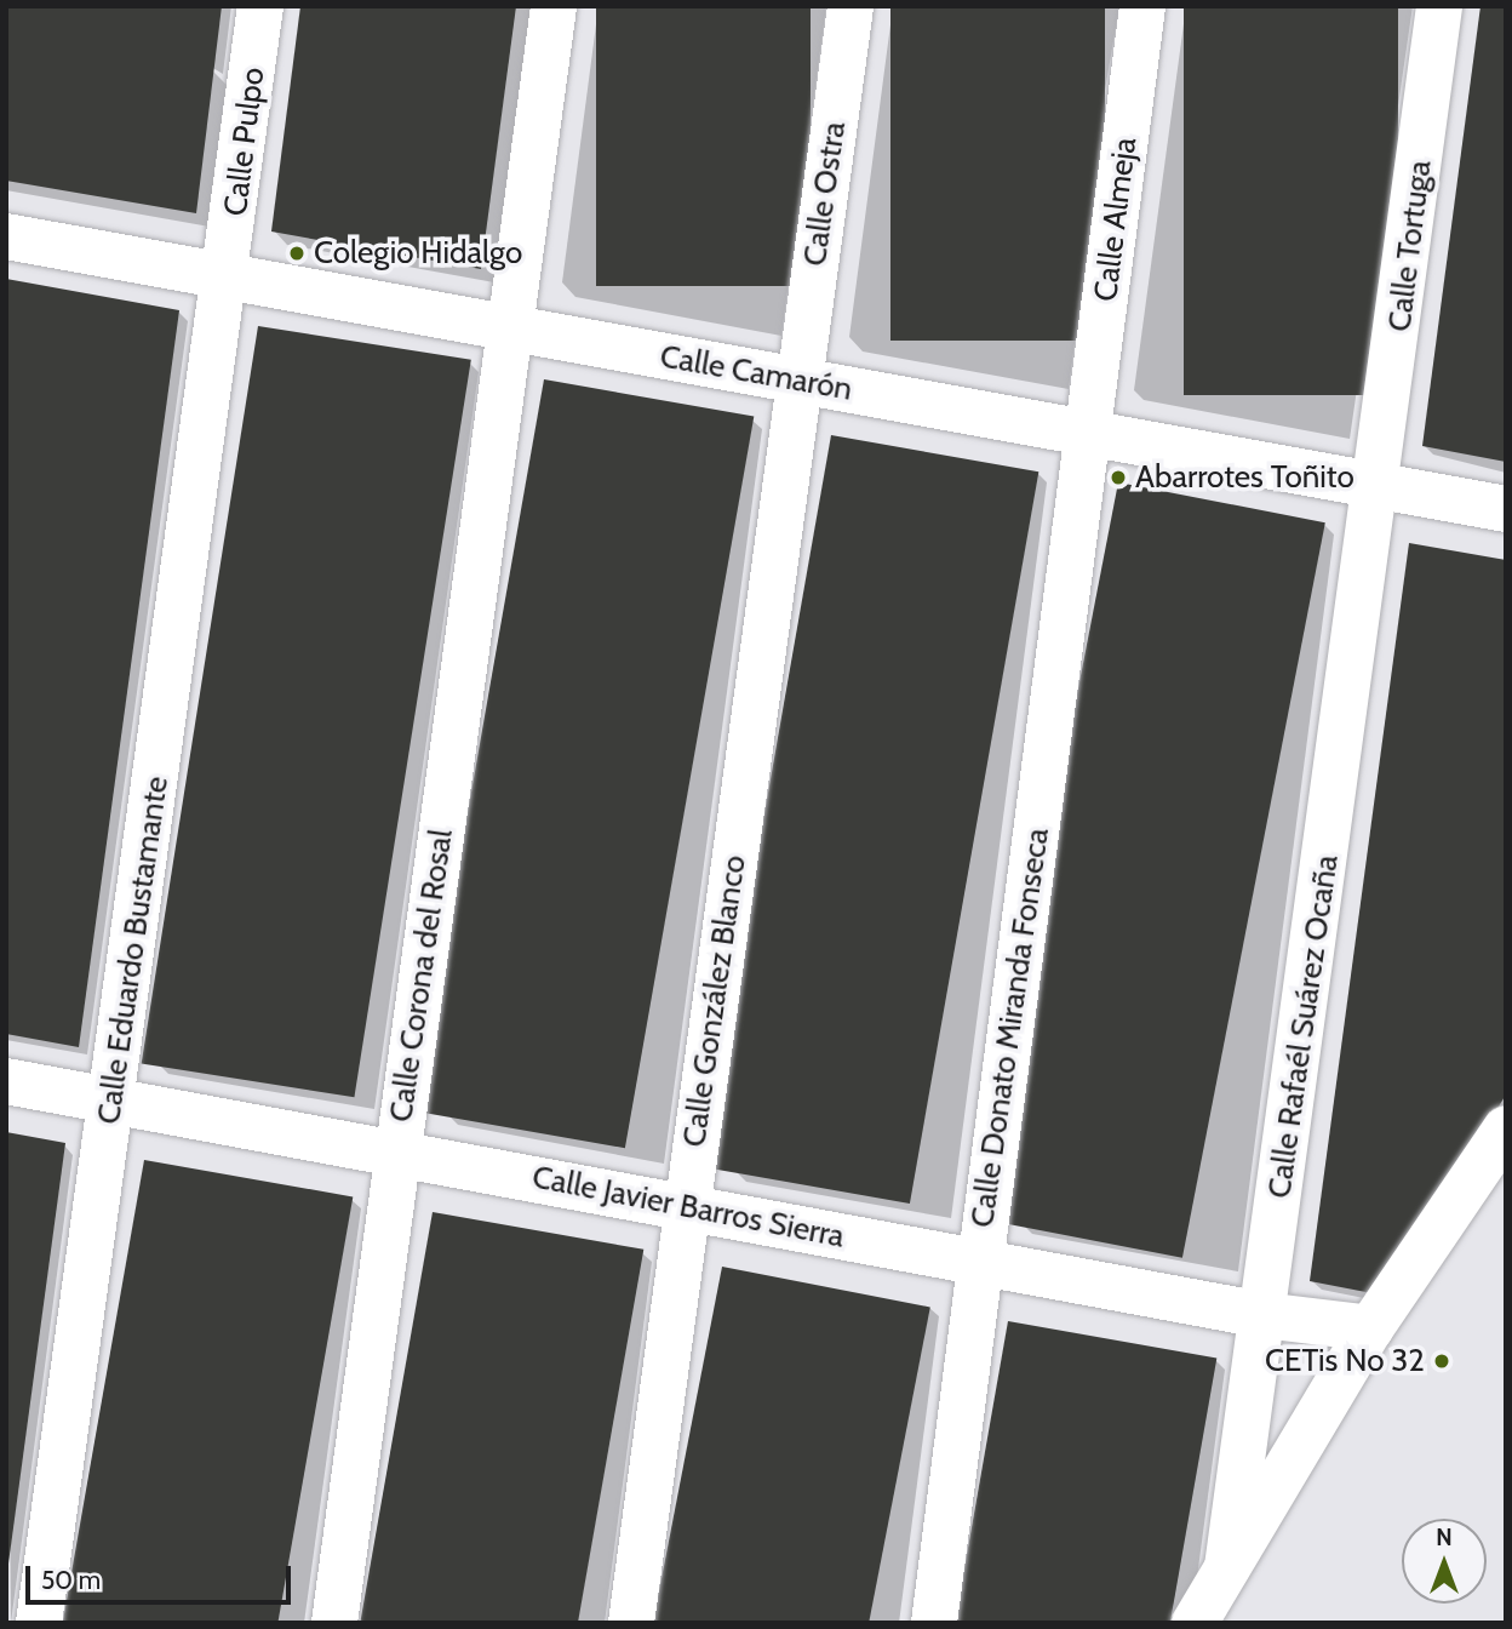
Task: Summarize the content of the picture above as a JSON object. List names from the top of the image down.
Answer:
{
  "streets": {
    "street": [
      "Calle Pulpo",
      "Calle Ostra",
      "Calle Almeja",
      "Calle Tortuga",
      "Calle Camarón",
      "Calle Eduardo Bustamante",
      "Calle Corona del Rosal",
      "Calle González Blanco",
      "Calle Rafaél Suárez Ocaña",
      "Calle Donato Miranda Fonseca",
      "Calle Javier Barros Sierra"
    ]
  },
  "crossings": [
    ["Calle Pulpo", "Calle Camarón"],
    ["Calle Pulpo", "Calle Eduardo Bustamante"],
    ["Calle Ostra", "Calle Camarón"],
    ["Calle Ostra", "Calle González Blanco"],
    ["Calle Almeja", "Calle Camarón"],
    ["Calle Almeja", "Calle Donato Miranda Fonseca"],
    ["Calle Tortuga", "Calle Camarón"],
    ["Calle Tortuga", "Calle Rafaél Suárez Ocaña"],
    ["Calle Camarón", "Calle Eduardo Bustamante"],
    ["Calle Camarón", "Calle Corona del Rosal"],
    ["Calle Camarón", "Calle González Blanco"],
    ["Calle Camarón", "Calle Rafaél Suárez Ocaña"],
    ["Calle Camarón", "Calle Donato Miranda Fonseca"],
    ["Calle Eduardo Bustamante", "Calle Javier Barros Sierra"],
    ["Calle Corona del Rosal", "Calle Javier Barros Sierra"],
    ["Calle González Blanco", "Calle Javier Barros Sierra"],
    ["Calle Rafaél Suárez Ocaña", "Calle Javier Barros Sierra"],
    ["Calle Donato Miranda Fonseca", "Calle Javier Barros Sierra"]
  ],
  "places": ["Colegio Hidalgo", "Abarrotes Toñito", "CETis No 32"],
  "scale_bar": "50 m",
  "north": "top"
}
